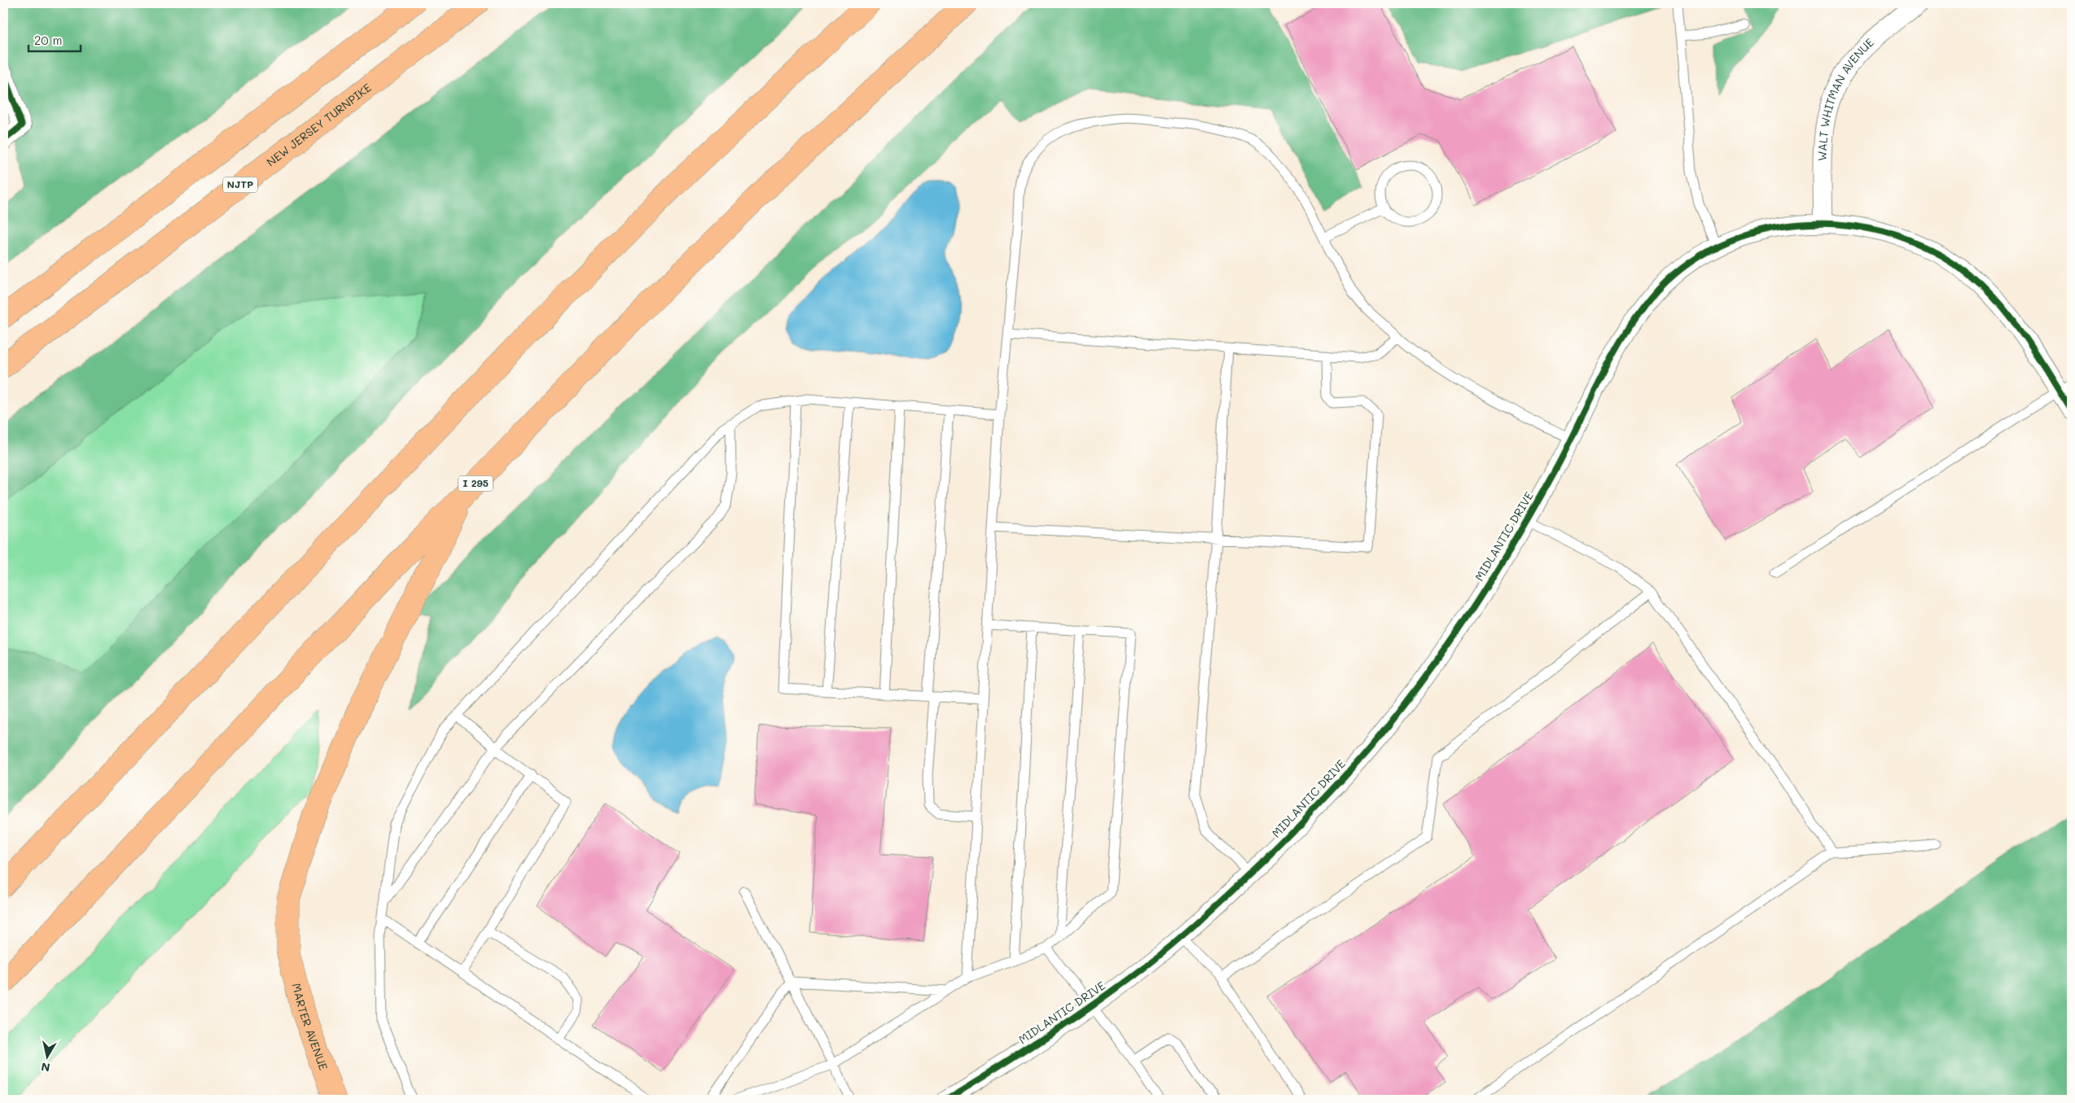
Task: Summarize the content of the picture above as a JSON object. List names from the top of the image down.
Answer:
{
  "streets": {
    "main road": [
      "NEW JERSEY TURNPIKE",
      "NJTP",
      "I 295",
      "MARTER AVENUE"
    ],
    "street": ["WALT WHITMAN AVENUE", "MIDLANTIC DRIVE"]
  },
  "crossings": [
    ["WALT WHITMAN AVENUE", "MIDLANTIC DRIVE"],
    ["I 295", "MARTER AVENUE"]
  ],
  "scale_bar": "20 m",
  "north": "bottom"
}
